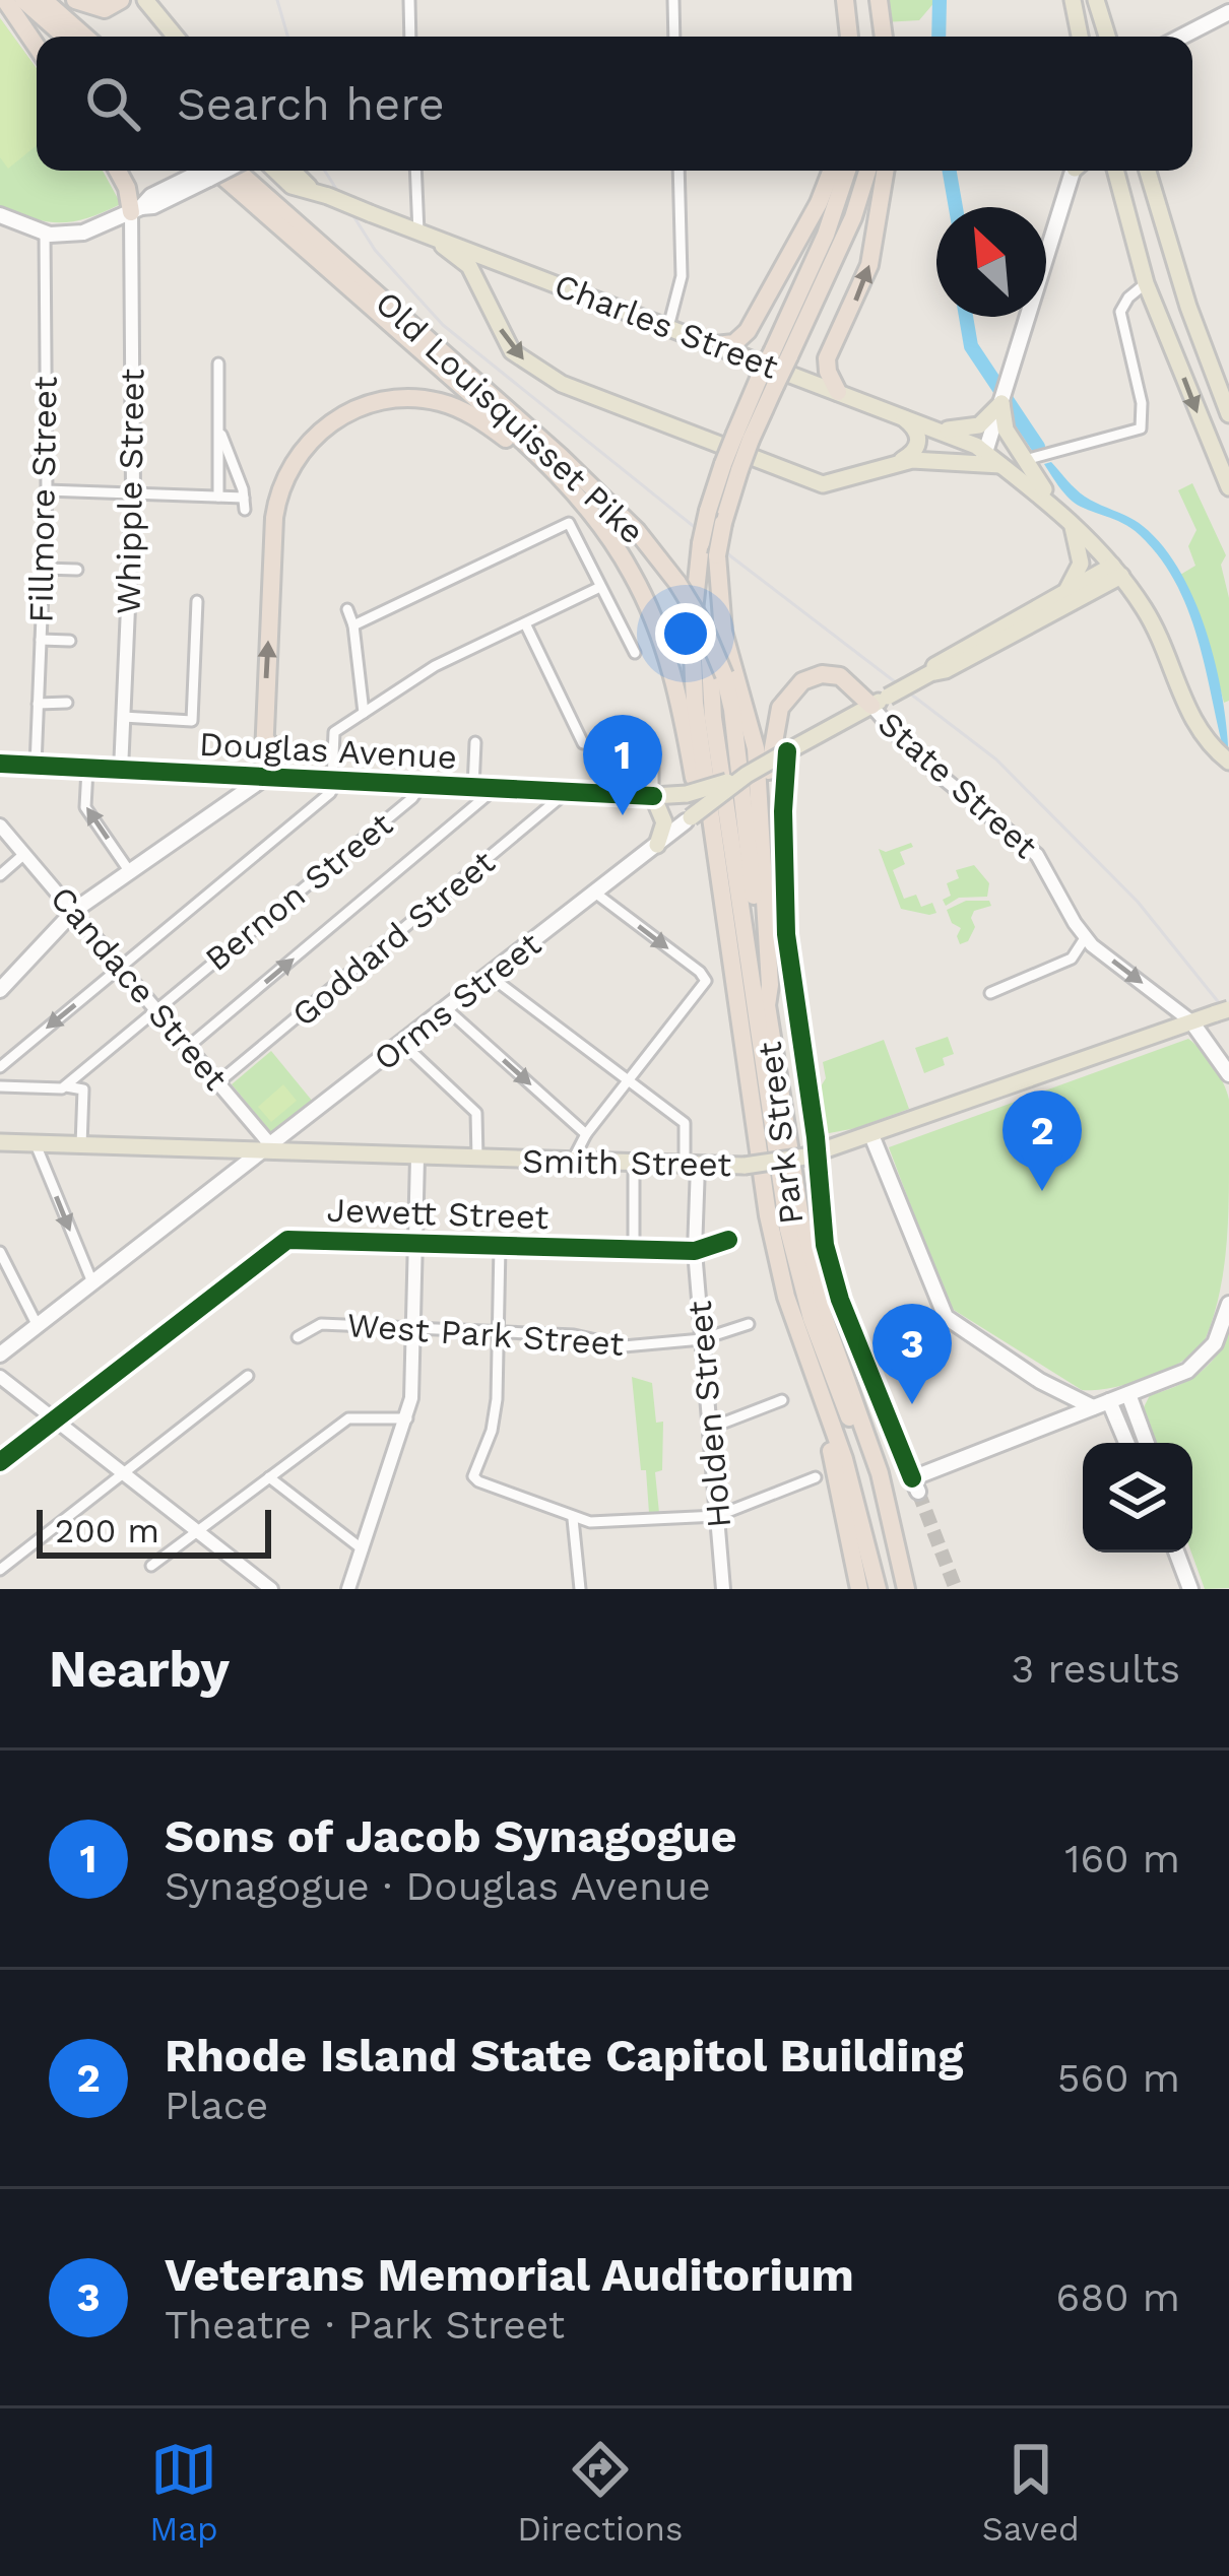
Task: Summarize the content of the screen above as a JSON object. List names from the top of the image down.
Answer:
{
  "streets": {
    "highway": ["Old Louisquisset Pike"],
    "main road": [
      "Charles Street",
      "Douglas Avenue",
      "Orms Street",
      "Smith Street"
    ],
    "street": [
      "Whipple Street",
      "Fillmore Street",
      "State Street",
      "Bernon Street",
      "Goddard Street",
      "Candace Street",
      "Park Street",
      "Jewett Street",
      "West Park Street",
      "Holden Street"
    ]
  },
  "crossings": [
    ["Charles Street", "Orms Street"],
    ["Whipple Street", "Douglas Avenue"],
    ["Fillmore Street", "Douglas Avenue"],
    ["Douglas Avenue", "Bernon Street"],
    ["Douglas Avenue", "Goddard Street"],
    ["Douglas Avenue", "Orms Street"],
    ["State Street", "Orms Street"],
    ["State Street", "Smith Street"],
    ["Bernon Street", "Candace Street"],
    ["Goddard Street", "Candace Street"],
    ["Candace Street", "Orms Street"],
    ["Candace Street", "Smith Street"],
    ["Orms Street", "Park Street"],
    ["Orms Street", "Smith Street"],
    ["Orms Street", "Holden Street"],
    ["Park Street", "Smith Street"],
    ["Smith Street", "Holden Street"],
    ["Jewett Street", "Holden Street"],
    ["West Park Street", "Holden Street"]
  ],
  "scale_bar": "200 m",
  "north": "top left",
  "page": {
    "search": "Search here",
    "pins": ["1", "2", "3"],
    "scale": "200 m",
    "heading": ["Nearby", "3 results"],
    "list": [
      {
        "mark": "1",
        "name": "Sons of Jacob Synagogue",
        "note": "Synagogue · Douglas Avenue",
        "value": "160 m"
      },
      {
        "mark": "2",
        "name": "Rhode Island State Capitol Building",
        "note": "Place",
        "value": "560 m"
      },
      {
        "mark": "3",
        "name": "Veterans Memorial Auditorium",
        "note": "Theatre · Park Street",
        "value": "680 m"
      }
    ],
    "nav": ["Map", "Directions", "Saved"]
  }
}
